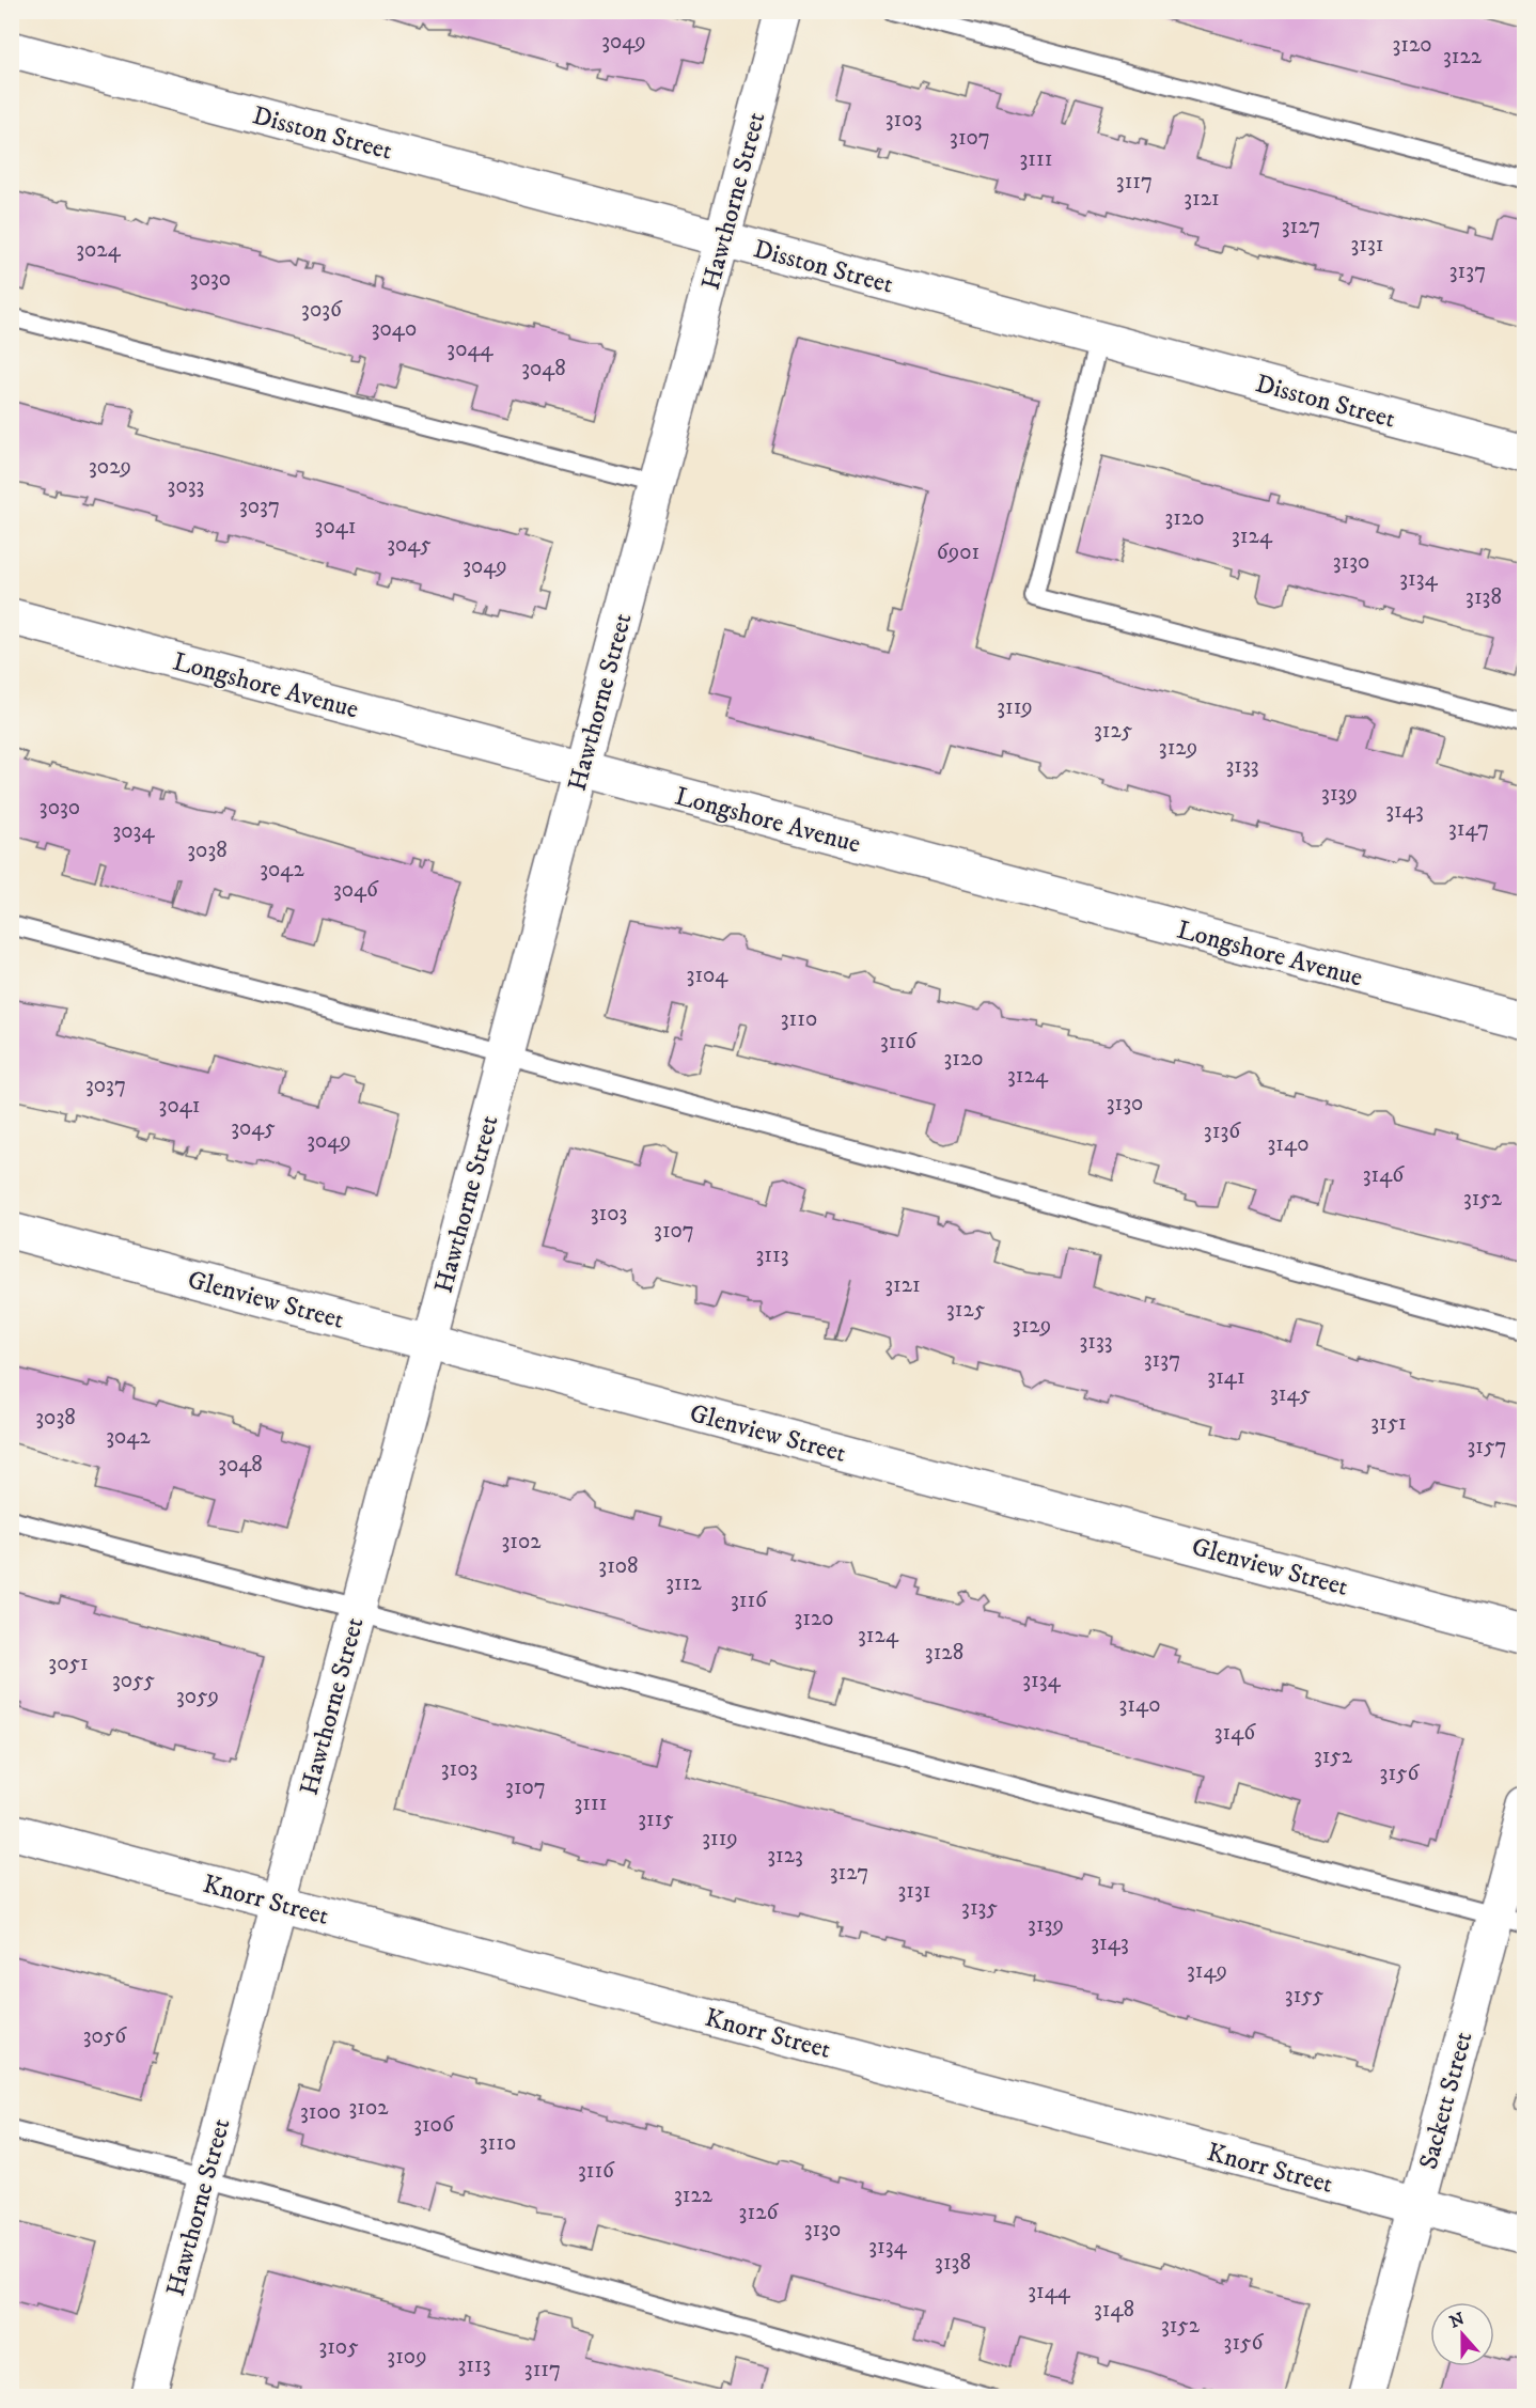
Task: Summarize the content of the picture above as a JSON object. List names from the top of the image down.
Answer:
{
  "streets": {
    "street": [
      "Disston Street",
      "Hawthorne Street",
      "Longshore Avenue",
      "Glenview Street",
      "Knorr Street",
      "Sackett Street"
    ]
  },
  "crossings": [
    ["Disston Street", "Hawthorne Street"],
    ["Hawthorne Street", "Longshore Avenue"],
    ["Hawthorne Street", "Glenview Street"],
    ["Hawthorne Street", "Knorr Street"],
    ["Knorr Street", "Sackett Street"]
  ],
  "house_numbers": [
    "3049",
    "3120",
    "3122",
    "3103",
    "3107",
    "3111",
    "3117",
    "3121",
    "3127",
    "3131",
    "3024",
    "3137",
    "3030",
    "3036",
    "3040",
    "3044",
    "3048",
    "3029",
    "3033",
    "3037",
    "3120",
    "3041",
    "3124",
    "3045",
    "6901",
    "3130",
    "3049",
    "3134",
    "3138",
    "3119",
    "3125",
    "3129",
    "3133",
    "3139",
    "3030",
    "3143",
    "3147",
    "3034",
    "3038",
    "3042",
    "3046",
    "3104",
    "3110",
    "3116",
    "3120",
    "3124",
    "3037",
    "3130",
    "3041",
    "3045",
    "3136",
    "3049",
    "3140",
    "3146",
    "3152",
    "3103",
    "3107",
    "3113",
    "3121",
    "3125",
    "3129",
    "3133",
    "3137",
    "3141",
    "3145",
    "3038",
    "3151",
    "3042",
    "3157",
    "3048",
    "3102",
    "3108",
    "3112",
    "3116",
    "3120",
    "3124",
    "3128",
    "3051",
    "3055",
    "3134",
    "3059",
    "3140",
    "3146",
    "3152",
    "3103",
    "3156",
    "3107",
    "3111",
    "3115",
    "3119",
    "3123",
    "3127",
    "3131",
    "3135",
    "3139",
    "3143",
    "3149",
    "3155",
    "3056",
    "3102",
    "3100",
    "3106",
    "3110",
    "3116",
    "3122",
    "3126",
    "3130",
    "3134",
    "3138",
    "3144",
    "3148",
    "3152",
    "3156",
    "3105",
    "3109",
    "3113",
    "3117"
  ],
  "north": "top"
}
